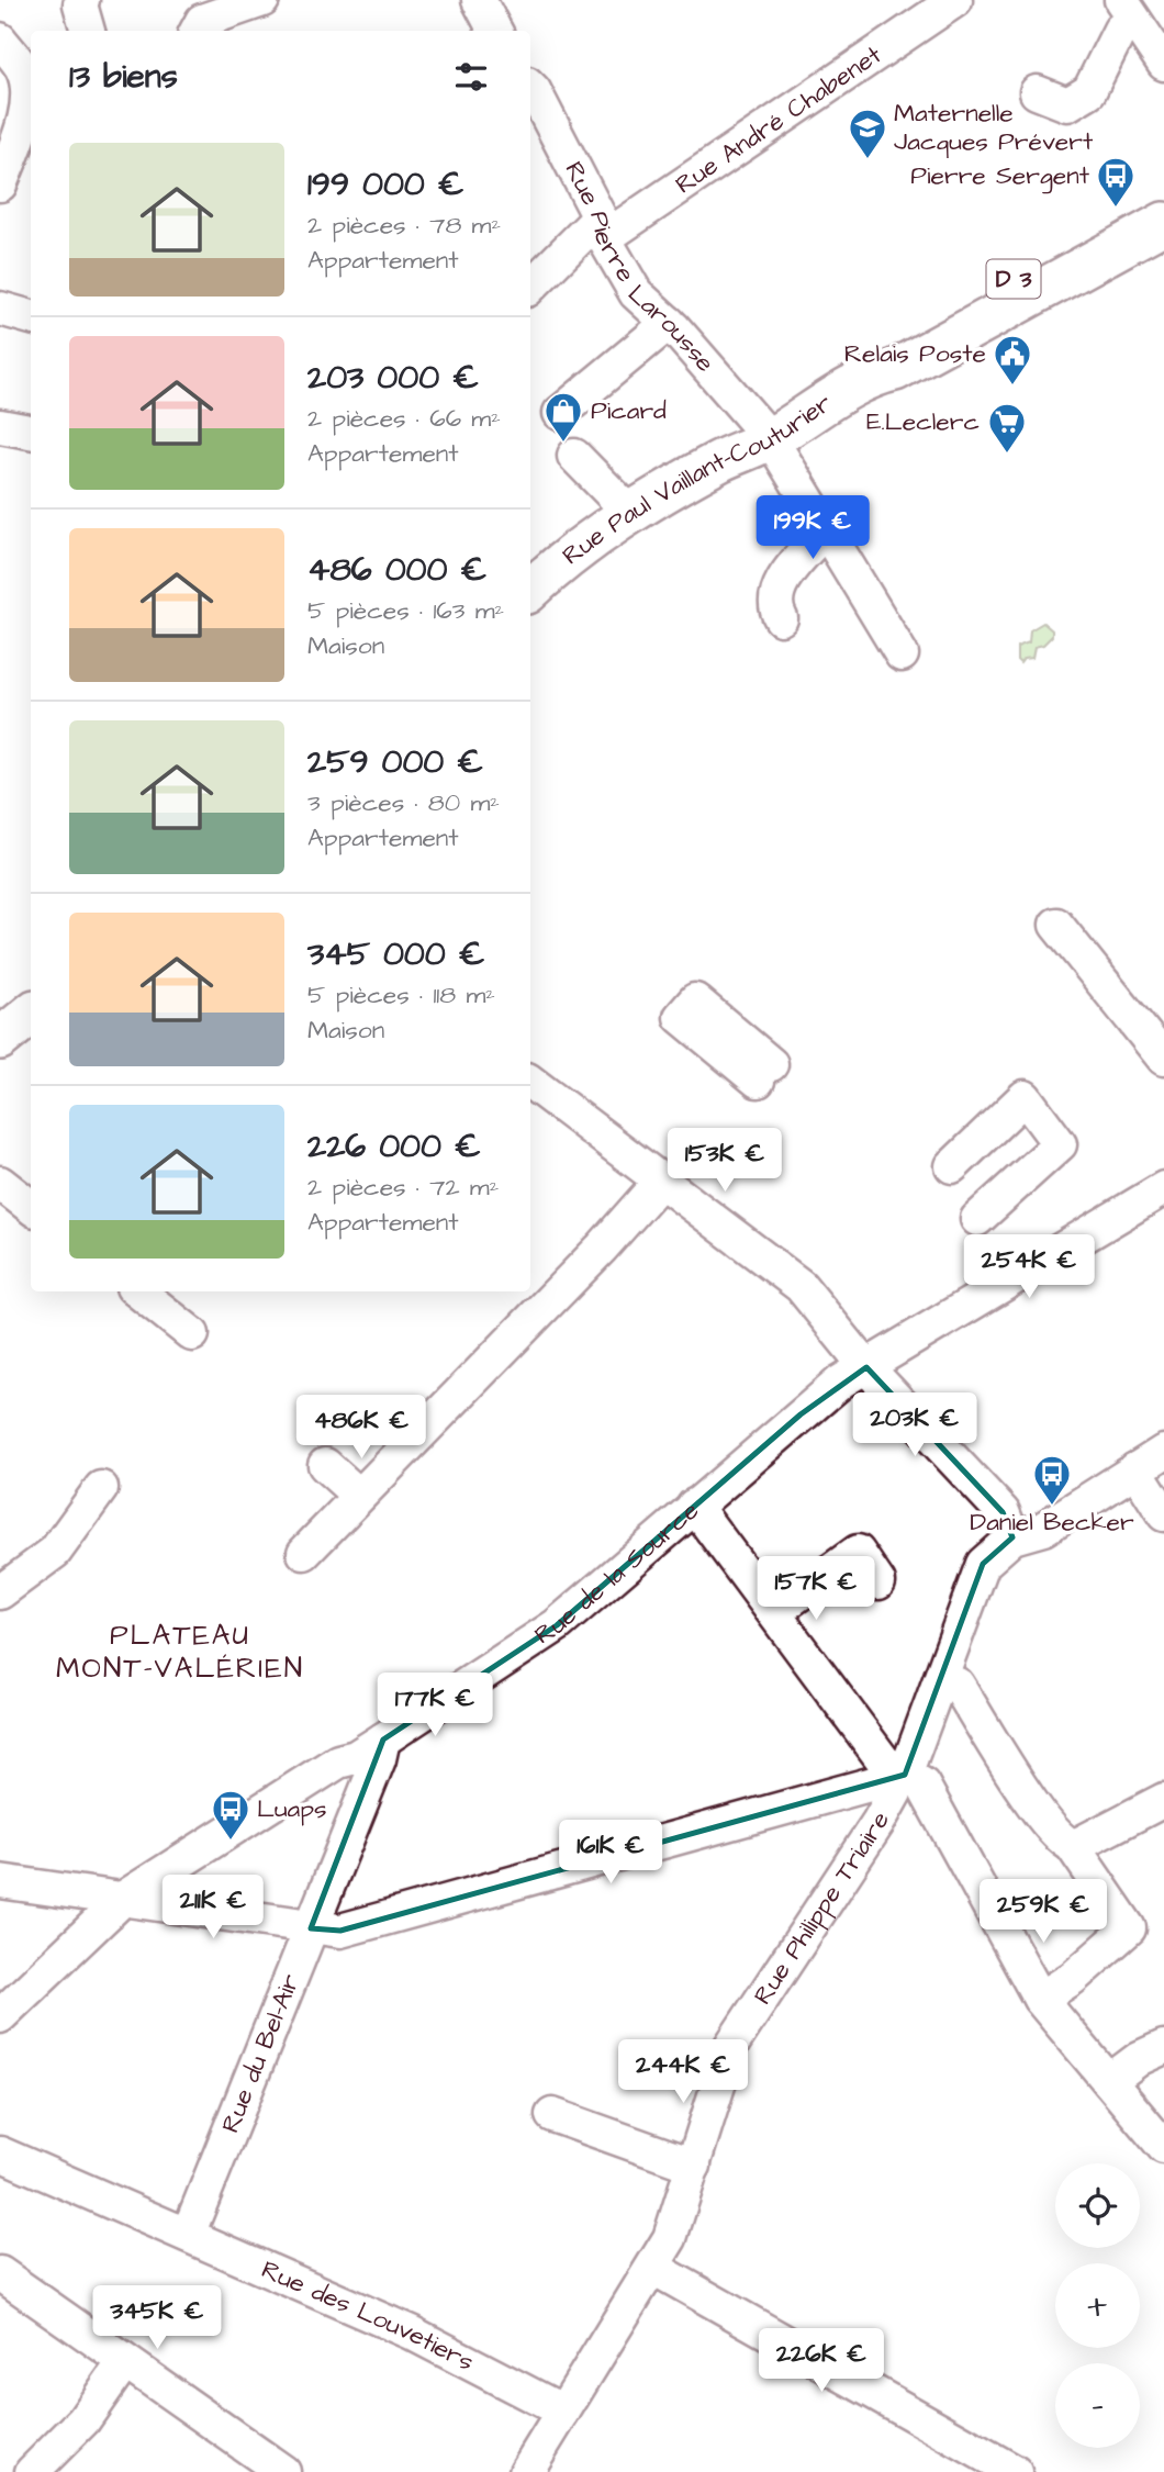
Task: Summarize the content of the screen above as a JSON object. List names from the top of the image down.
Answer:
{
  "streets": {
    "main road": ["D 3", "Rue Paul Vaillant-Couturier"],
    "street": [
      "Rue André Chabenet",
      "Rue Pierre Larousse",
      "Rue de la Source",
      "Rue Philippe Triaire",
      "Rue du Bel-Air",
      "Rue des Louvetiers"
    ]
  },
  "crossings": [
    ["Rue André Chabenet", "Rue Pierre Larousse"],
    ["Rue Pierre Larousse", "Rue Paul Vaillant-Couturier"],
    ["Rue de la Source", "Rue du Bel-Air"],
    ["Rue Philippe Triaire", "Rue des Louvetiers"],
    ["Rue du Bel-Air", "Rue des Louvetiers"]
  ],
  "districts": ["PLATEAU MONT-VALÉRIEN"],
  "places": {
    "school or university": ["Maternelle Jacques Prévert"],
    "bus stop": ["Pierre Sergent", "Daniel Becker", "Luaps"],
    "public building": ["Relais Poste"],
    "shop": ["Picard"],
    "supermarket": ["E.Leclerc"]
  },
  "page": {
    "heading": "13 biens",
    "list": [
      {
        "name": "199 000 €",
        "note": "2 pièces · 78 m² · Appartement"
      },
      {
        "name": "203 000 €",
        "note": "2 pièces · 66 m² · Appartement"
      },
      {
        "name": "486 000 €",
        "note": "5 pièces · 163 m² · Maison"
      },
      {
        "name": "259 000 €",
        "note": "3 pièces · 80 m² · Appartement"
      },
      {
        "name": "345 000 €",
        "note": "5 pièces · 118 m² · Maison"
      },
      {
        "name": "226 000 €",
        "note": "2 pièces · 72 m² · Appartement"
      }
    ],
    "price": [
      "199K €",
      "153K €",
      "254K €",
      "203K €",
      "486K €",
      "157K €",
      "177K €",
      "161K €",
      "211K €",
      "259K €",
      "244K €",
      "345K €",
      "226K €"
    ],
    "map_buttons": ["+", "−"]
  }
}
